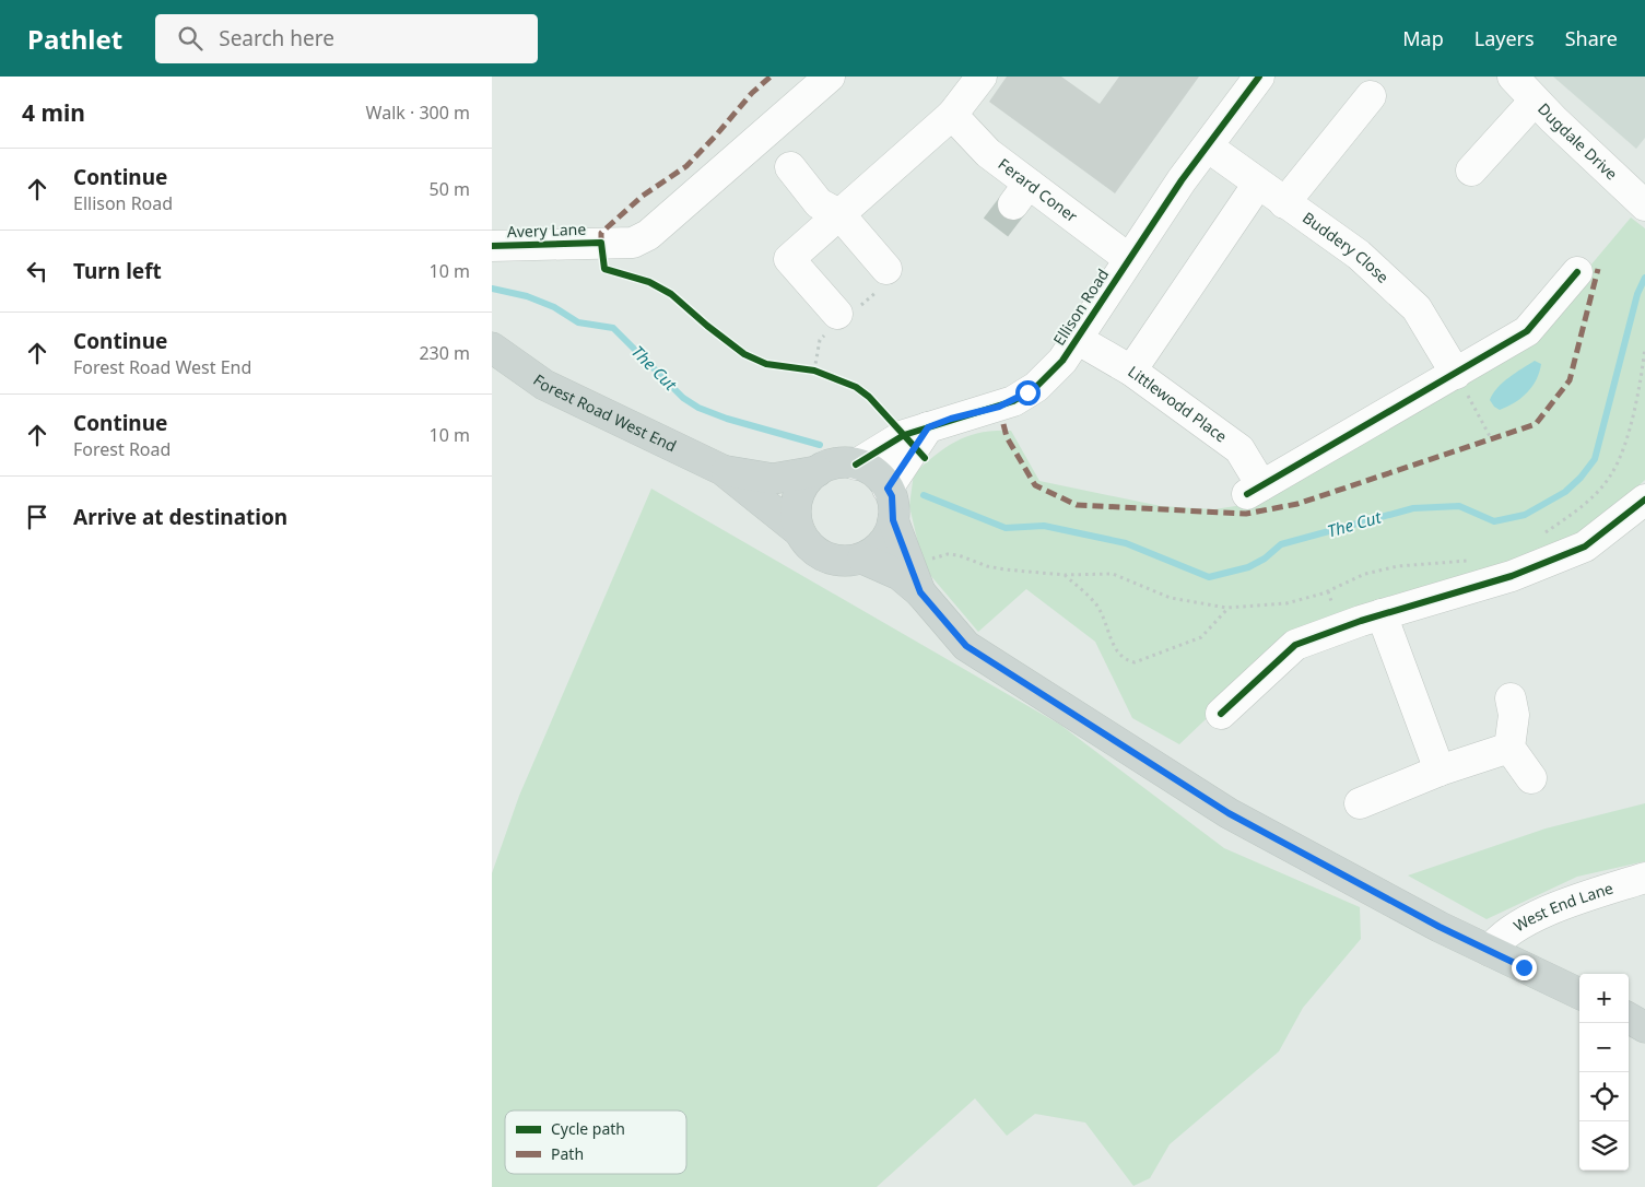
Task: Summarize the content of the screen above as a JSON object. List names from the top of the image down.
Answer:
{
  "streets": {
    "main road": ["Forest Road West End"],
    "street": [
      "Dugdale Drive",
      "Ferard Coner",
      "Avery Lane",
      "Buddery Close",
      "Ellison Road",
      "Littlewodd Place",
      "West End Lane"
    ]
  },
  "crossings": [
    ["Ferard Coner", "Ellison Road"],
    ["Buddery Close", "Ellison Road"],
    ["Buddery Close", "Littlewodd Place"],
    ["Ellison Road", "Littlewodd Place"],
    ["Ellison Road", "Forest Road West End"]
  ],
  "water": ["The Cut"],
  "legend": ["Cycle path", "Path"],
  "page": {
    "header": "Pathlet",
    "search": "Search here",
    "nav": ["Map", "Layers", "Share"],
    "heading": ["4 min", "Walk · 300 m"],
    "list": [
      ["Continue", "Ellison Road", "50 m"],
      ["Turn left", "10 m"],
      ["Continue", "Forest Road West End", "230 m"],
      ["Continue", "Forest Road", "10 m"],
      "Arrive at destination"
    ],
    "map_buttons": ["+", "−"]
  }
}
